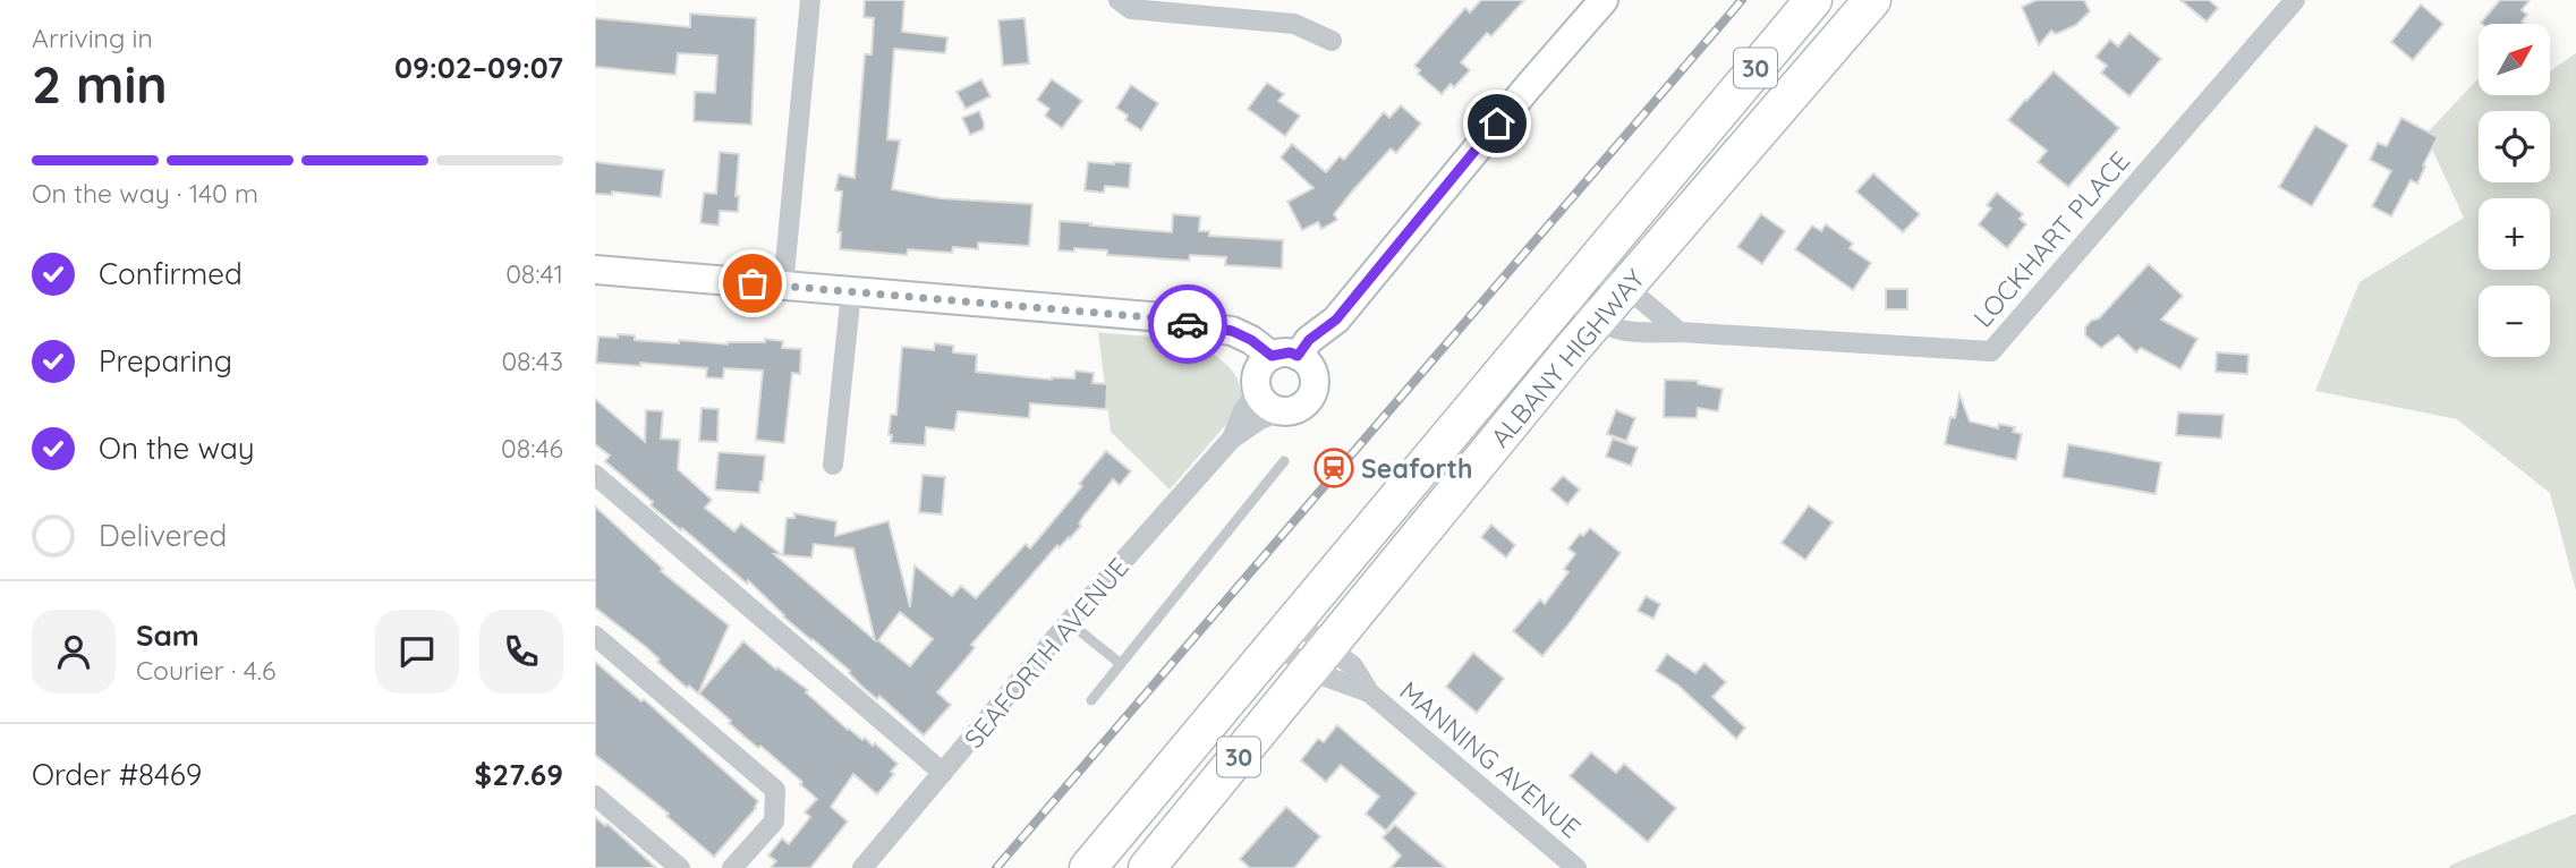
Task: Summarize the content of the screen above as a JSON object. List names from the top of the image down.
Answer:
{
  "streets": {
    "highway": ["30", "ALBANY HIGHWAY"],
    "street": ["LOCKHART PLACE", "SEAFORTH AVENUE", "MANNING AVENUE"]
  },
  "crossings": [
    ["LOCKHART PLACE", "ALBANY HIGHWAY"],
    ["ALBANY HIGHWAY", "MANNING AVENUE"]
  ],
  "places": {
    "station": ["Seaforth"]
  },
  "north": "top right",
  "page": {
    "heading": ["2 min", "Arriving in", "09:02–09:07"],
    "panel": [
      "Sam",
      "Courier · 4.6",
      "Order #8469",
      "$27.69"
    ],
    "map_buttons": ["+", "−"],
    "bar": "On the way · 140 m",
    "list": [
      ["Confirmed", "08:41"],
      ["Preparing", "08:43"],
      ["On the way", "08:46"],
      "Delivered"
    ]
  }
}
